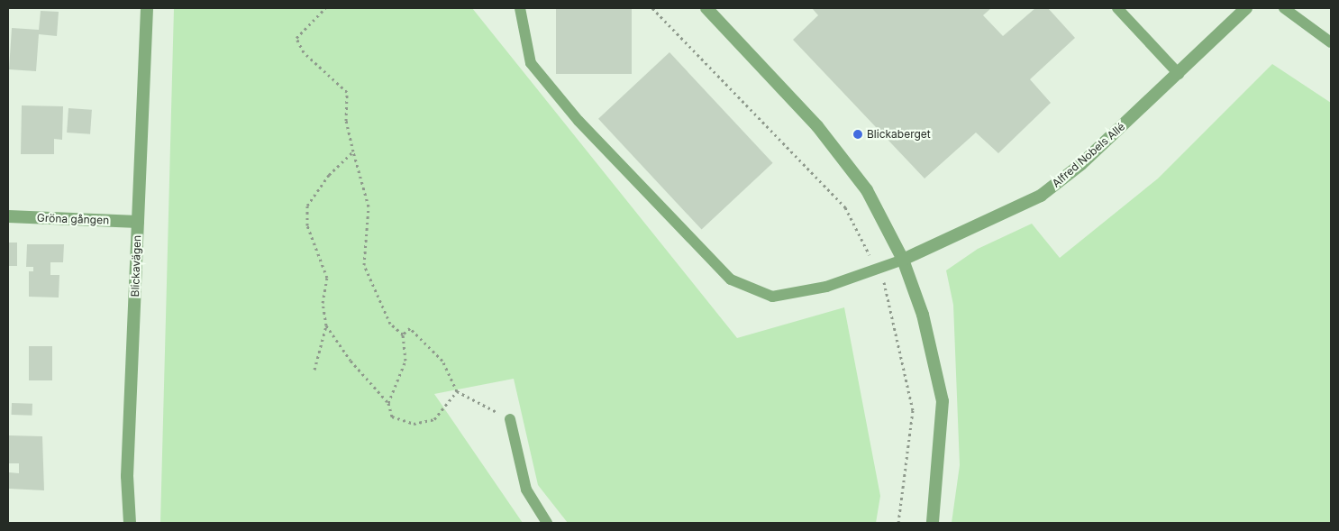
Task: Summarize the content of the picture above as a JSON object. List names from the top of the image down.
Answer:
{
  "streets": {
    "street": ["Alfred Nobels Allé", "Gröna gången", "Blickavägen"]
  },
  "crossings": [
    ["Gröna gången", "Blickavägen"]
  ],
  "places": ["Blickaberget"]
}
